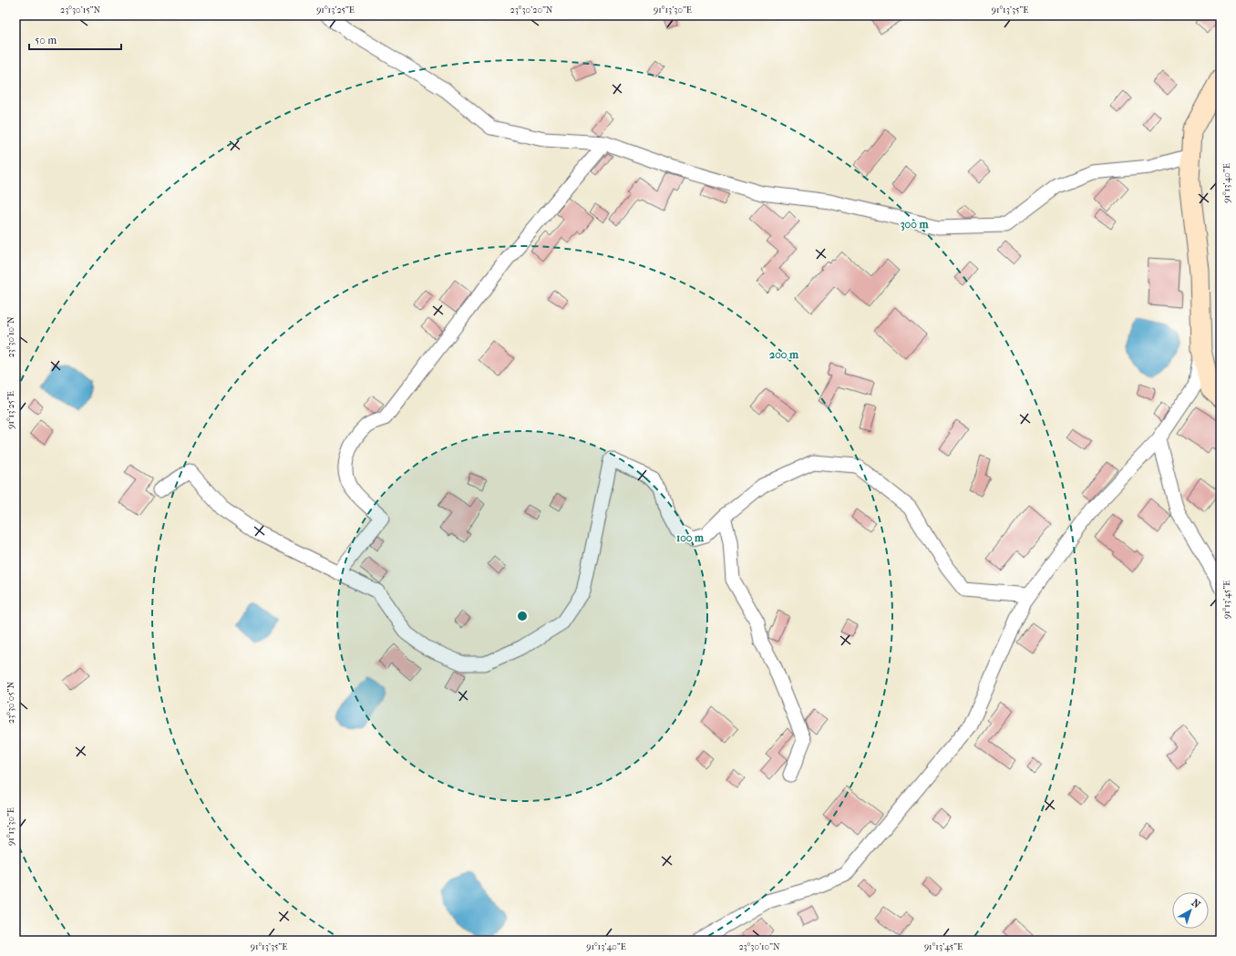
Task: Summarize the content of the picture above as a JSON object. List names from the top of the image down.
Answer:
{
  "scale_bar": "50 m",
  "north": "top right",
  "coordinates": [
    "23°30'15\"N",
    "91°13'25\"E",
    "23°30'20\"N",
    "91°13'30\"E",
    "91°13'35\"E",
    "91°13'40\"E",
    "23°30'10\"N",
    "91°13'45\"E",
    "23°30'05\"N"
  ],
  "rings": ["300 m", "200 m", "100 m"]
}
